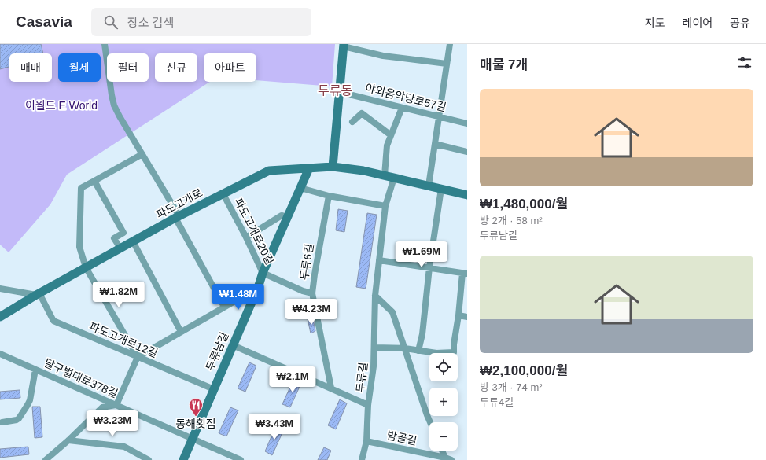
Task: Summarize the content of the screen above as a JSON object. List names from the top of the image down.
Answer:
{
  "streets": {
    "street": [
      "야외음악당로57길",
      "파도고개로",
      "파도고개로20길",
      "두류6길",
      "파도고개로12길",
      "두류남길",
      "두류길",
      "달구벌대로378길",
      "밤골길"
    ]
  },
  "crossings": [
    ["파도고개로", "파도고개로20길"],
    ["파도고개로", "파도고개로12길"],
    ["파도고개로", "두류남길"],
    ["파도고개로", "두류길"],
    ["파도고개로20길", "두류6길"],
    ["파도고개로20길", "두류남길"],
    ["파도고개로12길", "두류남길"],
    ["두류남길", "달구벌대로378길"],
    ["두류길", "밤골길"]
  ],
  "districts": ["두류동"],
  "parks": ["이월드 E World"],
  "places": {
    "restaurant": ["동해횟집"]
  },
  "page": {
    "header": "Casavia",
    "search": "장소 검색",
    "nav": ["지도", "레이어", "공유"],
    "heading": "매물 7개",
    "chip": [
      "매매",
      "월세",
      "필터",
      "신규",
      "아파트"
    ],
    "list": [
      {
        "name": "₩1,480,000/월",
        "note": "방 2개 · 58 m² · 두류남길"
      },
      {
        "name": "₩2,100,000/월",
        "note": "방 3개 · 74 m² · 두류4길"
      }
    ],
    "price": [
      "₩1.69M",
      "₩1.82M",
      "₩1.48M",
      "₩4.23M",
      "₩2.1M",
      "₩3.23M",
      "₩3.43M"
    ],
    "map_buttons": ["+", "−"]
  }
}
